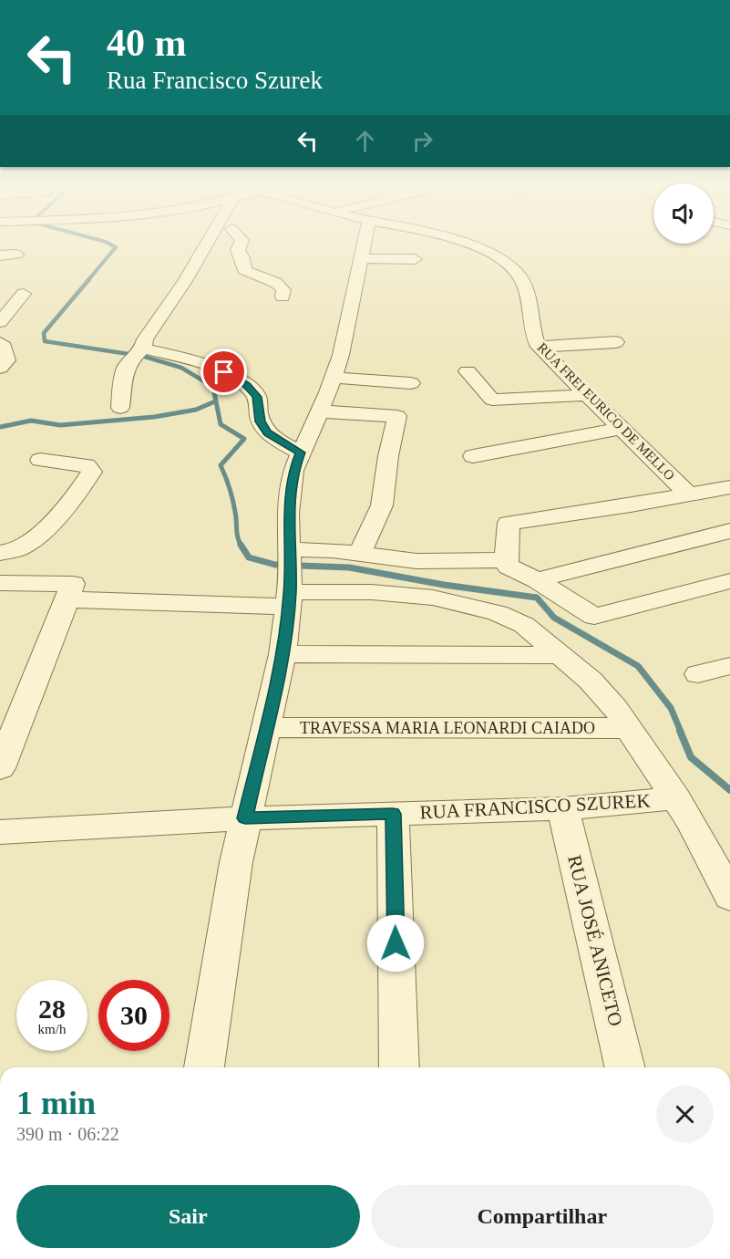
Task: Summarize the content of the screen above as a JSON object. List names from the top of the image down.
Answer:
{
  "streets": {
    "street": [
      "RUA FREI EURICO DE MELLO",
      "TRAVESSA MARIA LEONARDI CAIADO",
      "RUA FRANCISCO SZUREK",
      "RUA JOSÉ ANICETO"
    ]
  },
  "crossings": [
    ["RUA FRANCISCO SZUREK", "RUA JOSÉ ANICETO"]
  ],
  "page": {
    "turn": ["40 m", "Rua Francisco Szurek"],
    "speed": "28 km/h",
    "limit": "30",
    "heading": ["1 min", "390 m · 06:22"],
    "buttons": ["Sair", "Compartilhar"]
  }
}
